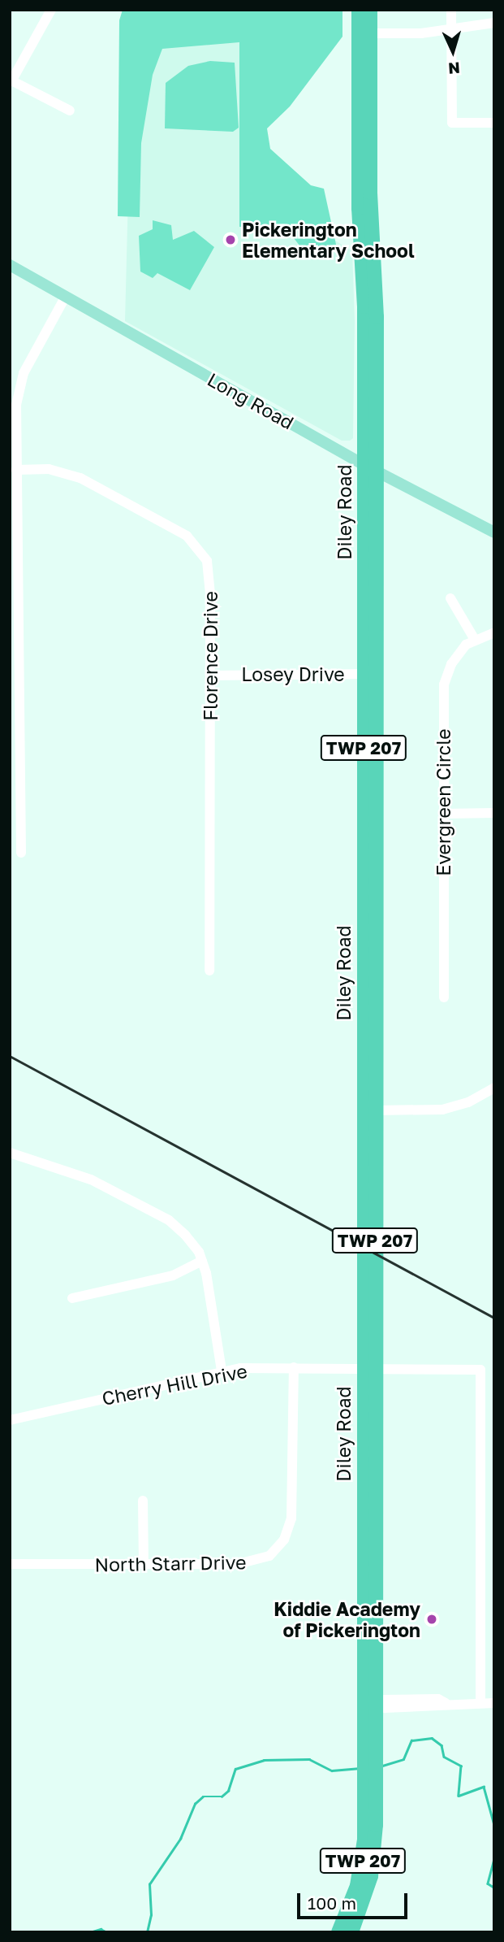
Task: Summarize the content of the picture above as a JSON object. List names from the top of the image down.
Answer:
{
  "streets": {
    "highway": ["Diley Road", "TWP 207"],
    "main road": ["Long Road"],
    "street": [
      "Florence Drive",
      "Losey Drive",
      "Evergreen Circle",
      "Cherry Hill Drive",
      "North Starr Drive"
    ]
  },
  "crossings": [
    ["Long Road", "Diley Road"],
    ["Diley Road", "Losey Drive"],
    ["Diley Road", "Cherry Hill Drive"],
    ["Florence Drive", "Losey Drive"],
    ["Cherry Hill Drive", "North Starr Drive"]
  ],
  "places": ["Pickerington Elementary School", "Kiddie Academy of Pickerington"],
  "scale_bar": "100 m",
  "north": "bottom"
}
